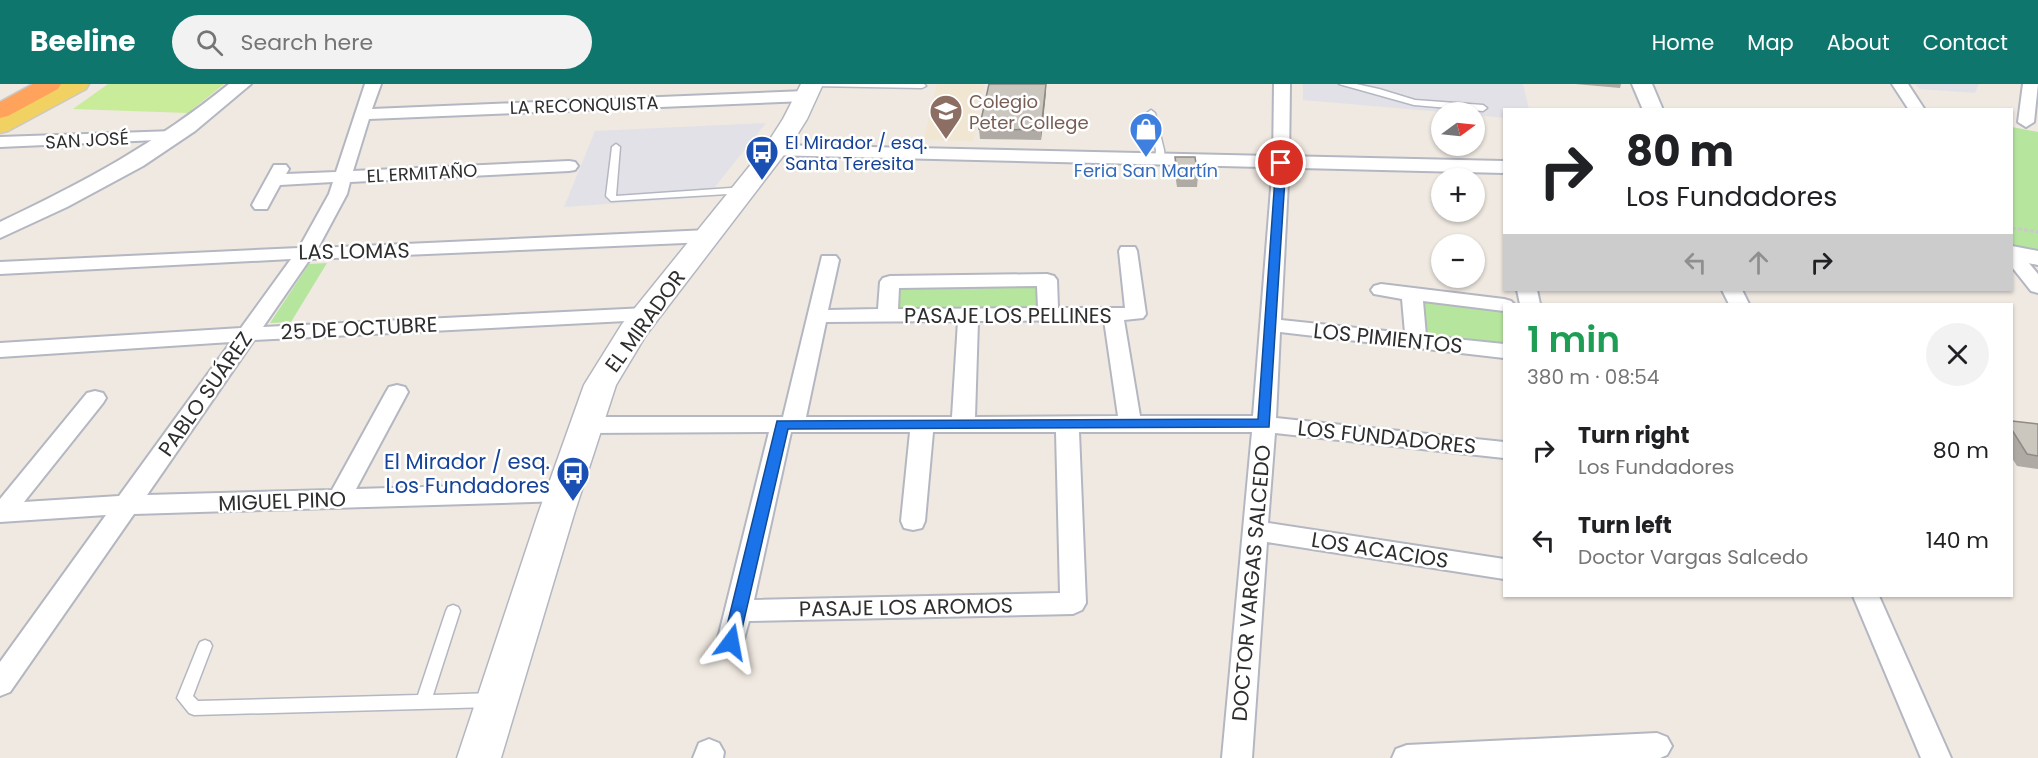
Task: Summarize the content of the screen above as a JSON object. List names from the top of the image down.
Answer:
{
  "streets": {
    "main road": ["EL MIRADOR"],
    "street": [
      "LA RECONQUISTA",
      "SAN JOSÉ",
      "EL ERMITAÑO",
      "LAS LOMAS",
      "PASAJE LOS PELLINES",
      "25 DE OCTUBRE",
      "LOS PIMIENTOS",
      "PABLO SUÁREZ",
      "LOS FUNDADORES",
      "MIGUEL PINO",
      "LOS ACACIOS",
      "DOCTOR VARGAS SALCEDO",
      "PASAJE LOS AROMOS"
    ]
  },
  "crossings": [
    ["LA RECONQUISTA", "EL MIRADOR"],
    ["LA RECONQUISTA", "PABLO SUÁREZ"],
    ["EL ERMITAÑO", "PABLO SUÁREZ"],
    ["LAS LOMAS", "EL MIRADOR"],
    ["LAS LOMAS", "PABLO SUÁREZ"],
    ["EL MIRADOR", "25 DE OCTUBRE"],
    ["EL MIRADOR", "LOS FUNDADORES"],
    ["EL MIRADOR", "MIGUEL PINO"],
    ["25 DE OCTUBRE", "PABLO SUÁREZ"],
    ["LOS PIMIENTOS", "DOCTOR VARGAS SALCEDO"],
    ["PABLO SUÁREZ", "MIGUEL PINO"],
    ["LOS FUNDADORES", "DOCTOR VARGAS SALCEDO"],
    ["LOS FUNDADORES", "PASAJE LOS AROMOS"],
    ["LOS ACACIOS", "DOCTOR VARGAS SALCEDO"]
  ],
  "places": {
    "school or university": ["Colegio Peter College"],
    "shop": ["Feria San Martín"],
    "bus stop": ["El Mirador / esq. Santa Teresita", "El Mirador / esq. Los Fundadores"]
  },
  "north": "right",
  "page": {
    "header": "Beeline",
    "search": "Search here",
    "nav": [
      "Home",
      "Map",
      "About",
      "Contact"
    ],
    "map_buttons": ["+", "−"],
    "turn": ["80 m", "Los Fundadores"],
    "heading": ["1 min", "380 m · 08:54"],
    "list": [
      {
        "name": "Turn right",
        "note": "Los Fundadores",
        "value": "80 m"
      },
      {
        "name": "Turn left",
        "note": "Doctor Vargas Salcedo",
        "value": "140 m"
      }
    ]
  }
}
